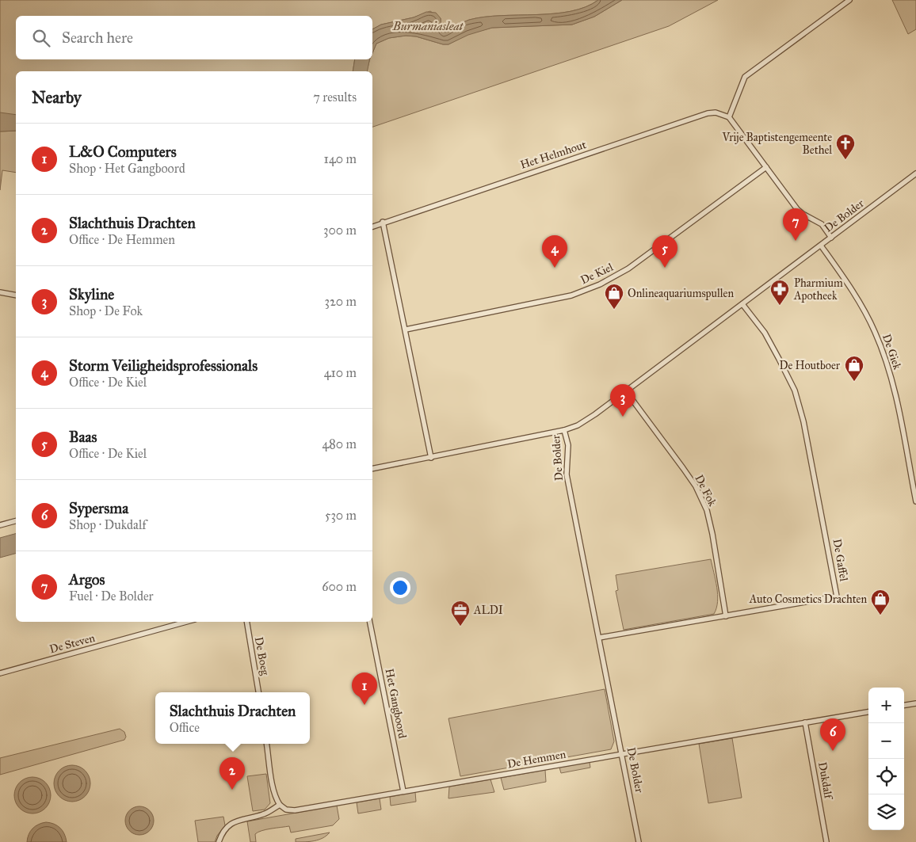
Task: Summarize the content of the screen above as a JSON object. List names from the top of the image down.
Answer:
{
  "streets": {
    "street": [
      "Het Helmhout",
      "De Bolder",
      "De Kiel",
      "De Giek",
      "De Fok",
      "De Gaffel",
      "De Steven",
      "De Boeg",
      "Het Gangboord",
      "De Hemmen",
      "Dukdalf"
    ]
  },
  "crossings": [
    ["De Bolder", "De Giek"],
    ["De Bolder", "De Fok"],
    ["De Bolder", "De Gaffel"],
    ["De Bolder", "De Hemmen"],
    ["De Fok", "De Gaffel"],
    ["Het Gangboord", "De Hemmen"],
    ["De Hemmen", "Dukdalf"]
  ],
  "water": ["Burmaniasleat"],
  "places": {
    "church": ["Vrije Baptistengemeente Bethel"],
    "pharmacy": ["Pharmium Apotheek"],
    "shop": ["Onlineaquariumspullen", "De Houtboer", "Auto Cosmetics Drachten"],
    "office": ["ALDI"]
  },
  "page": {
    "search": "Search here",
    "heading": ["Nearby", "7 results"],
    "list": [
      {
        "mark": "1",
        "name": "L&O Computers",
        "note": "Shop · Het Gangboord",
        "value": "140 m"
      },
      {
        "mark": "2",
        "name": "Slachthuis Drachten",
        "note": "Office · De Hemmen",
        "value": "300 m"
      },
      {
        "mark": "3",
        "name": "Skyline",
        "note": "Shop · De Fok",
        "value": "320 m"
      },
      {
        "mark": "4",
        "name": "Storm Veiligheidsprofessionals",
        "note": "Office · De Kiel",
        "value": "410 m"
      },
      {
        "mark": "5",
        "name": "Baas",
        "note": "Office · De Kiel",
        "value": "480 m"
      },
      {
        "mark": "6",
        "name": "Sypersma",
        "note": "Shop · Dukdalf",
        "value": "530 m"
      },
      {
        "mark": "7",
        "name": "Argos",
        "note": "Fuel · De Bolder",
        "value": "600 m"
      }
    ],
    "pins": [
      "7",
      "4",
      "5",
      "3",
      "1",
      "6",
      "2"
    ],
    "map_buttons": ["+", "−"],
    "popup": ["Slachthuis Drachten", "Office"]
  }
}
